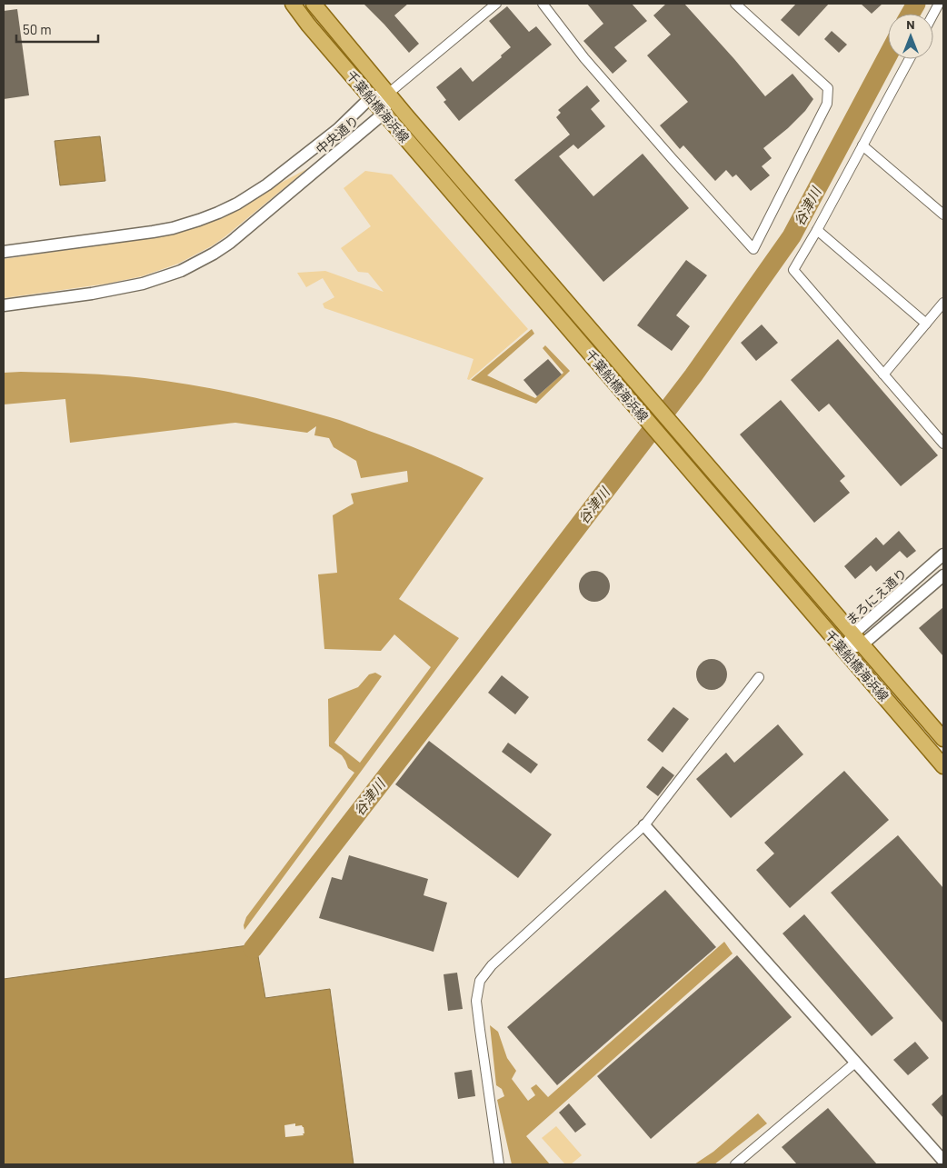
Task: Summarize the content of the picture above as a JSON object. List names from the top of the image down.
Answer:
{
  "streets": {
    "main road": ["千葉船橋海浜線"],
    "street": ["中央通り", "まろにえ通り"]
  },
  "crossings": [
    ["千葉船橋海浜線", "中央通り"],
    ["千葉船橋海浜線", "まろにえ通り"]
  ],
  "water": ["谷津川"],
  "scale_bar": "50 m",
  "north": "top"
}
